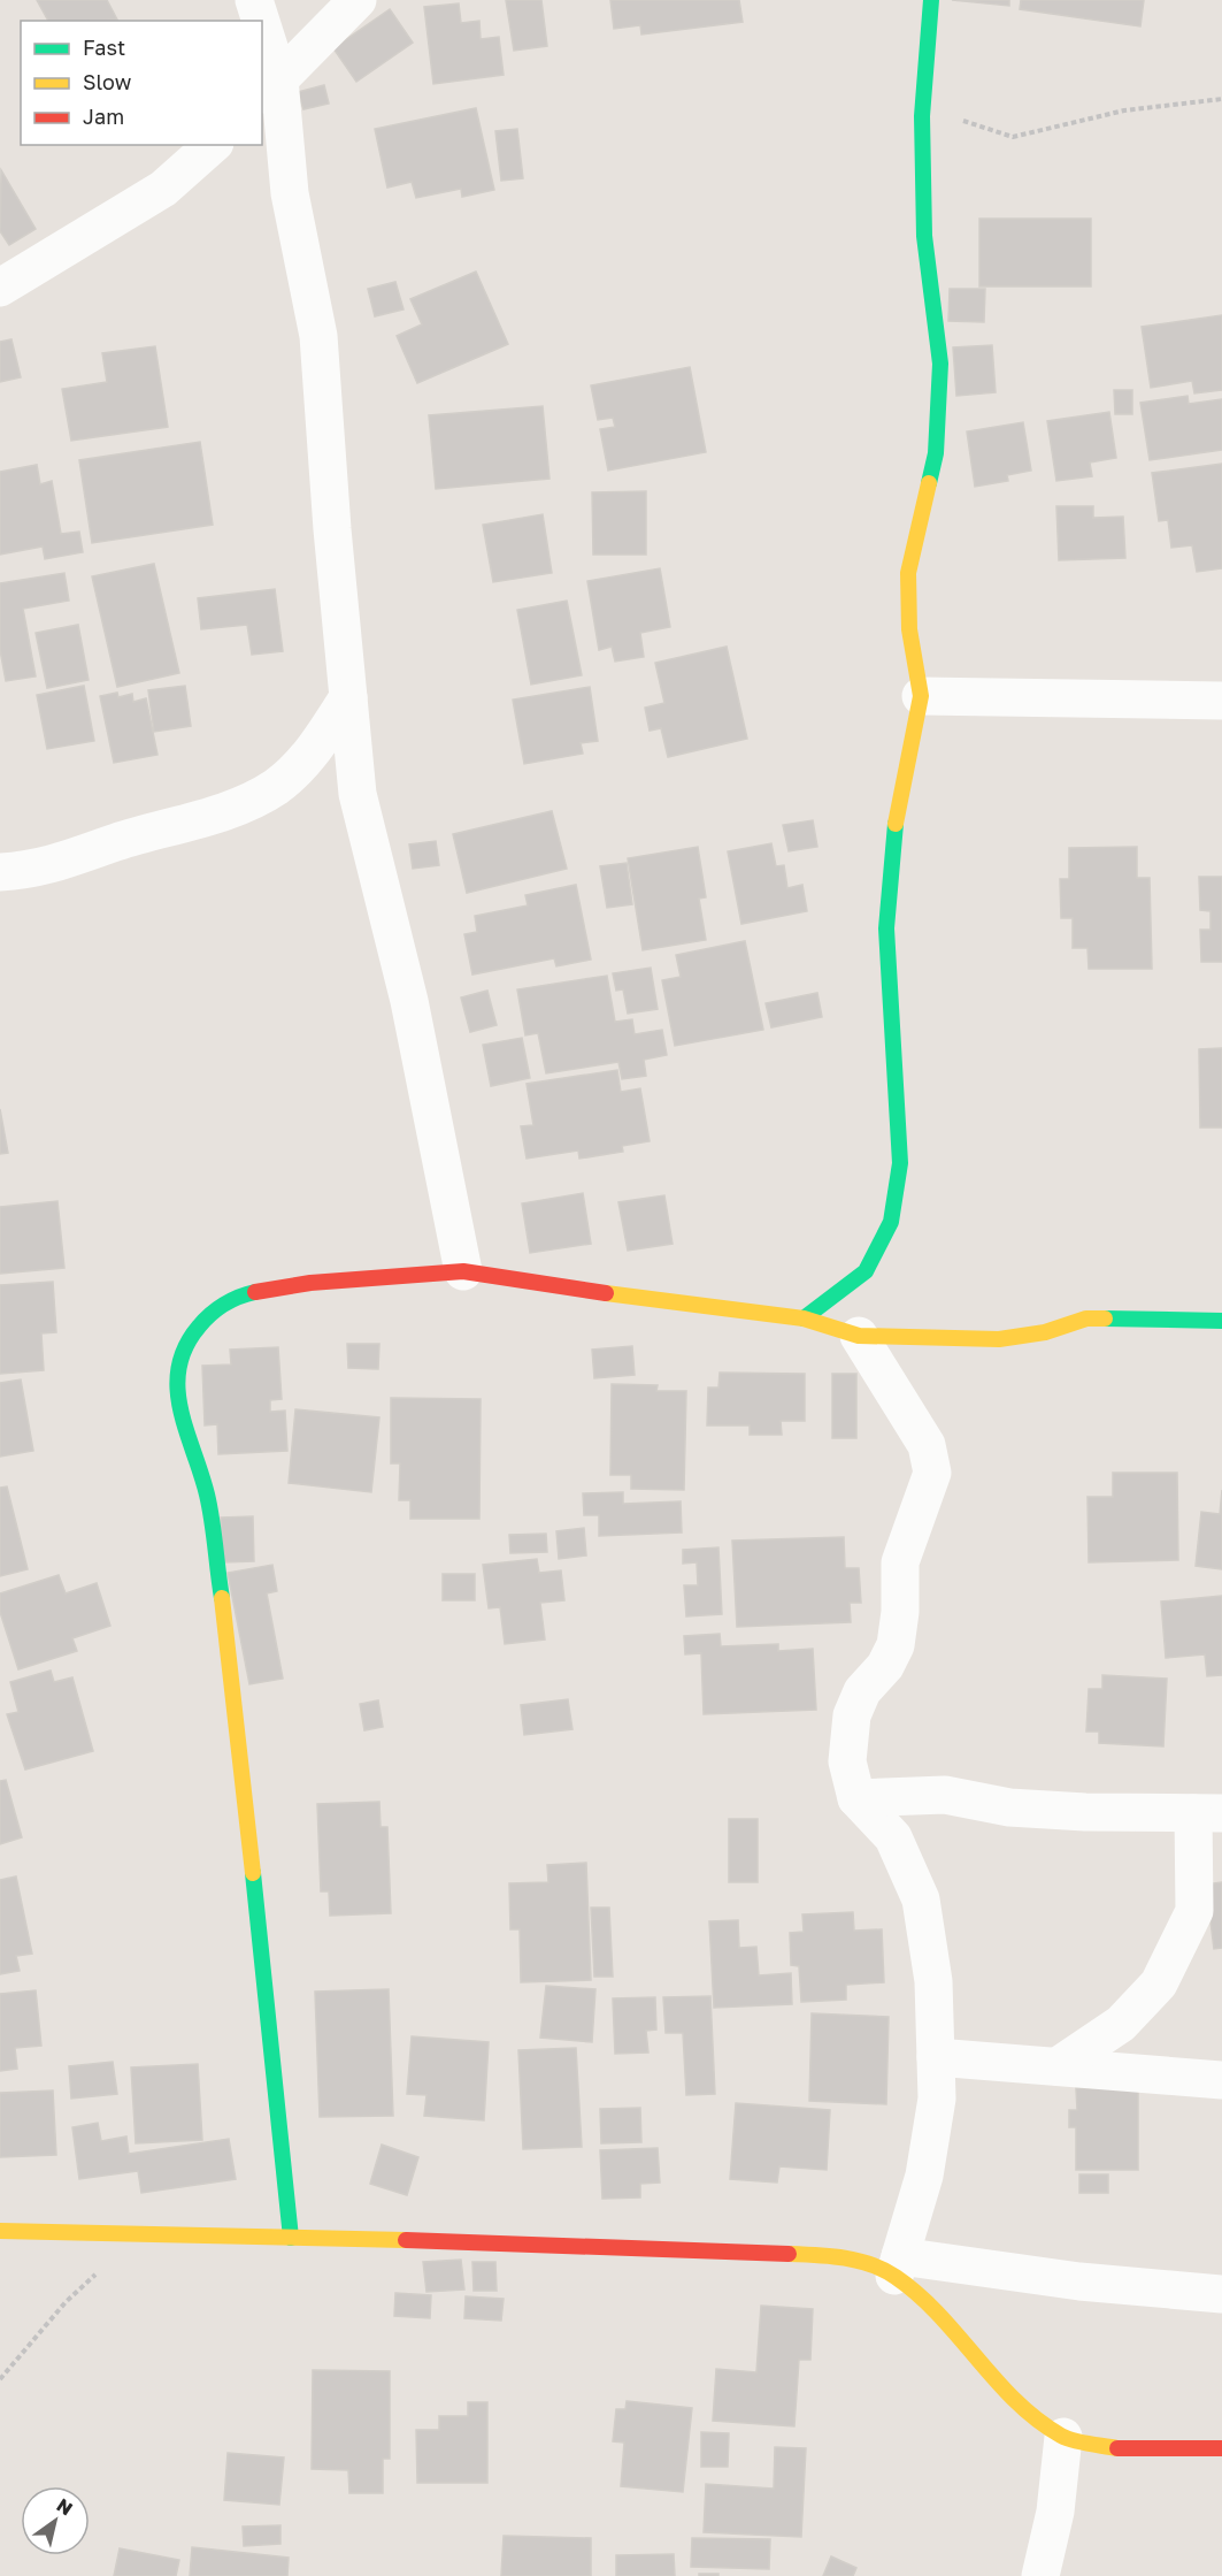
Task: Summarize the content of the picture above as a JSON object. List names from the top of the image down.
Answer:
{
  "legend": ["Fast", "Slow", "Jam"],
  "north": "top right"
}
